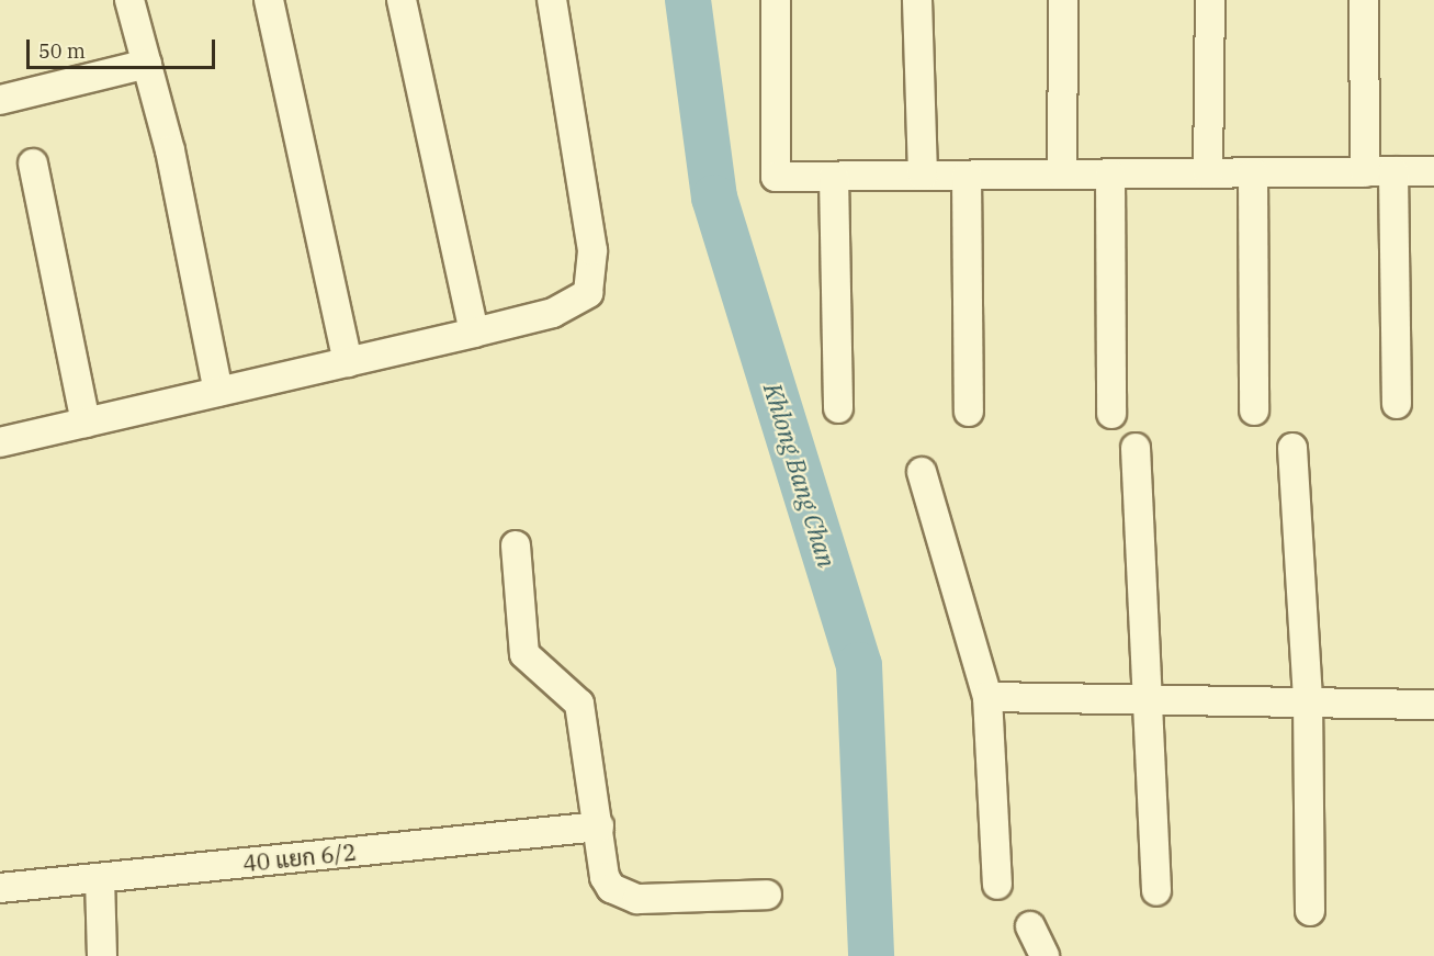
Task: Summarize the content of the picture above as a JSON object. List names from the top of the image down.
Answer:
{
  "streets": {
    "street": ["40 แยก 6/2"]
  },
  "water": ["Khlong Bang Chan"],
  "scale_bar": "50 m"
}
